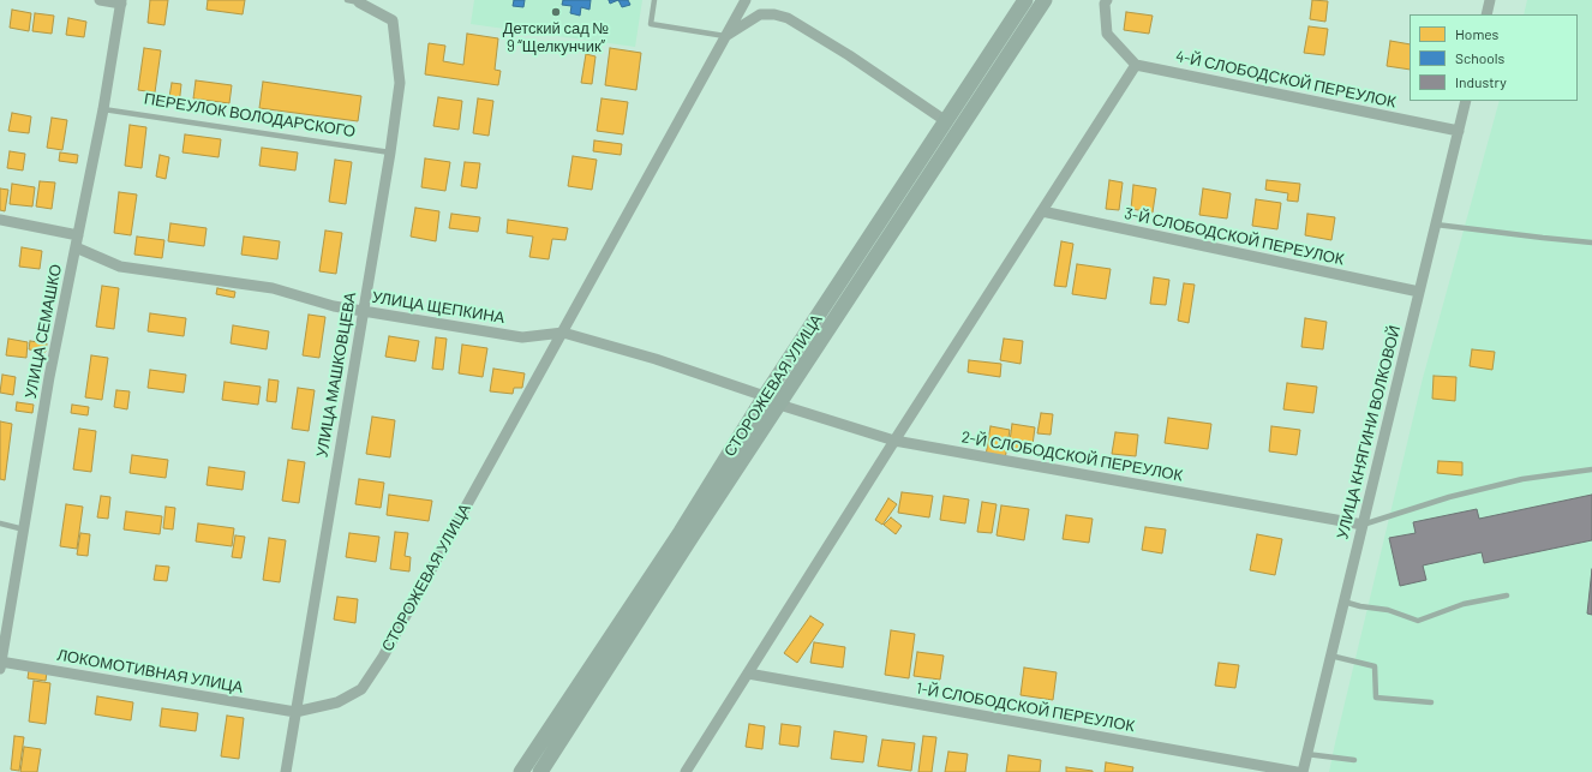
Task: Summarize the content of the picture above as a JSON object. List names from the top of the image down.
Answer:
{
  "streets": {
    "main road": ["СТОРОЖЕВАЯ УЛИЦА"],
    "street": [
      "4-Й СЛОБОДСКОЙ ПЕРЕУЛОК",
      "3-Й СЛОБОДСКОЙ ПЕРЕУЛОК",
      "УЛИЦА ЩЕПКИНА",
      "УЛИЦА СЕМАШКО",
      "УЛИЦА МАШКОВЦЕВА",
      "УЛИЦА КНЯГИНИ ВОЛКОВОЙ",
      "2-Й СЛОБОДСКОЙ ПЕРЕУЛОК",
      "ЛОКОМОТИВНАЯ УЛИЦА",
      "1-Й СЛОБОДСКОЙ ПЕРЕУЛОК"
    ],
    "lane": ["ПЕРЕУЛОК ВОЛОДАРСКОГО"]
  },
  "crossings": [
    ["4-Й СЛОБОДСКОЙ ПЕРЕУЛОК", "УЛИЦА КНЯГИНИ ВОЛКОВОЙ"],
    ["ПЕРЕУЛОК ВОЛОДАРСКОГО", "УЛИЦА СЕМАШКО"],
    ["ПЕРЕУЛОК ВОЛОДАРСКОГО", "УЛИЦА МАШКОВЦЕВА"],
    ["3-Й СЛОБОДСКОЙ ПЕРЕУЛОК", "УЛИЦА КНЯГИНИ ВОЛКОВОЙ"],
    ["УЛИЦА ЩЕПКИНА", "УЛИЦА СЕМАШКО"],
    ["УЛИЦА ЩЕПКИНА", "УЛИЦА МАШКОВЦЕВА"],
    ["УЛИЦА ЩЕПКИНА", "СТОРОЖЕВАЯ УЛИЦА"],
    ["УЛИЦА СЕМАШКО", "ЛОКОМОТИВНАЯ УЛИЦА"],
    ["УЛИЦА МАШКОВЦЕВА", "СТОРОЖЕВАЯ УЛИЦА"],
    ["УЛИЦА МАШКОВЦЕВА", "ЛОКОМОТИВНАЯ УЛИЦА"],
    ["СТОРОЖЕВАЯ УЛИЦА", "2-Й СЛОБОДСКОЙ ПЕРЕУЛОК"],
    ["СТОРОЖЕВАЯ УЛИЦА", "ЛОКОМОТИВНАЯ УЛИЦА"],
    ["УЛИЦА КНЯГИНИ ВОЛКОВОЙ", "2-Й СЛОБОДСКОЙ ПЕРЕУЛОК"]
  ],
  "places": ["Детский сад № 9 “Щелкунчик”"],
  "legend": ["Homes", "Schools", "Industry"]
}
